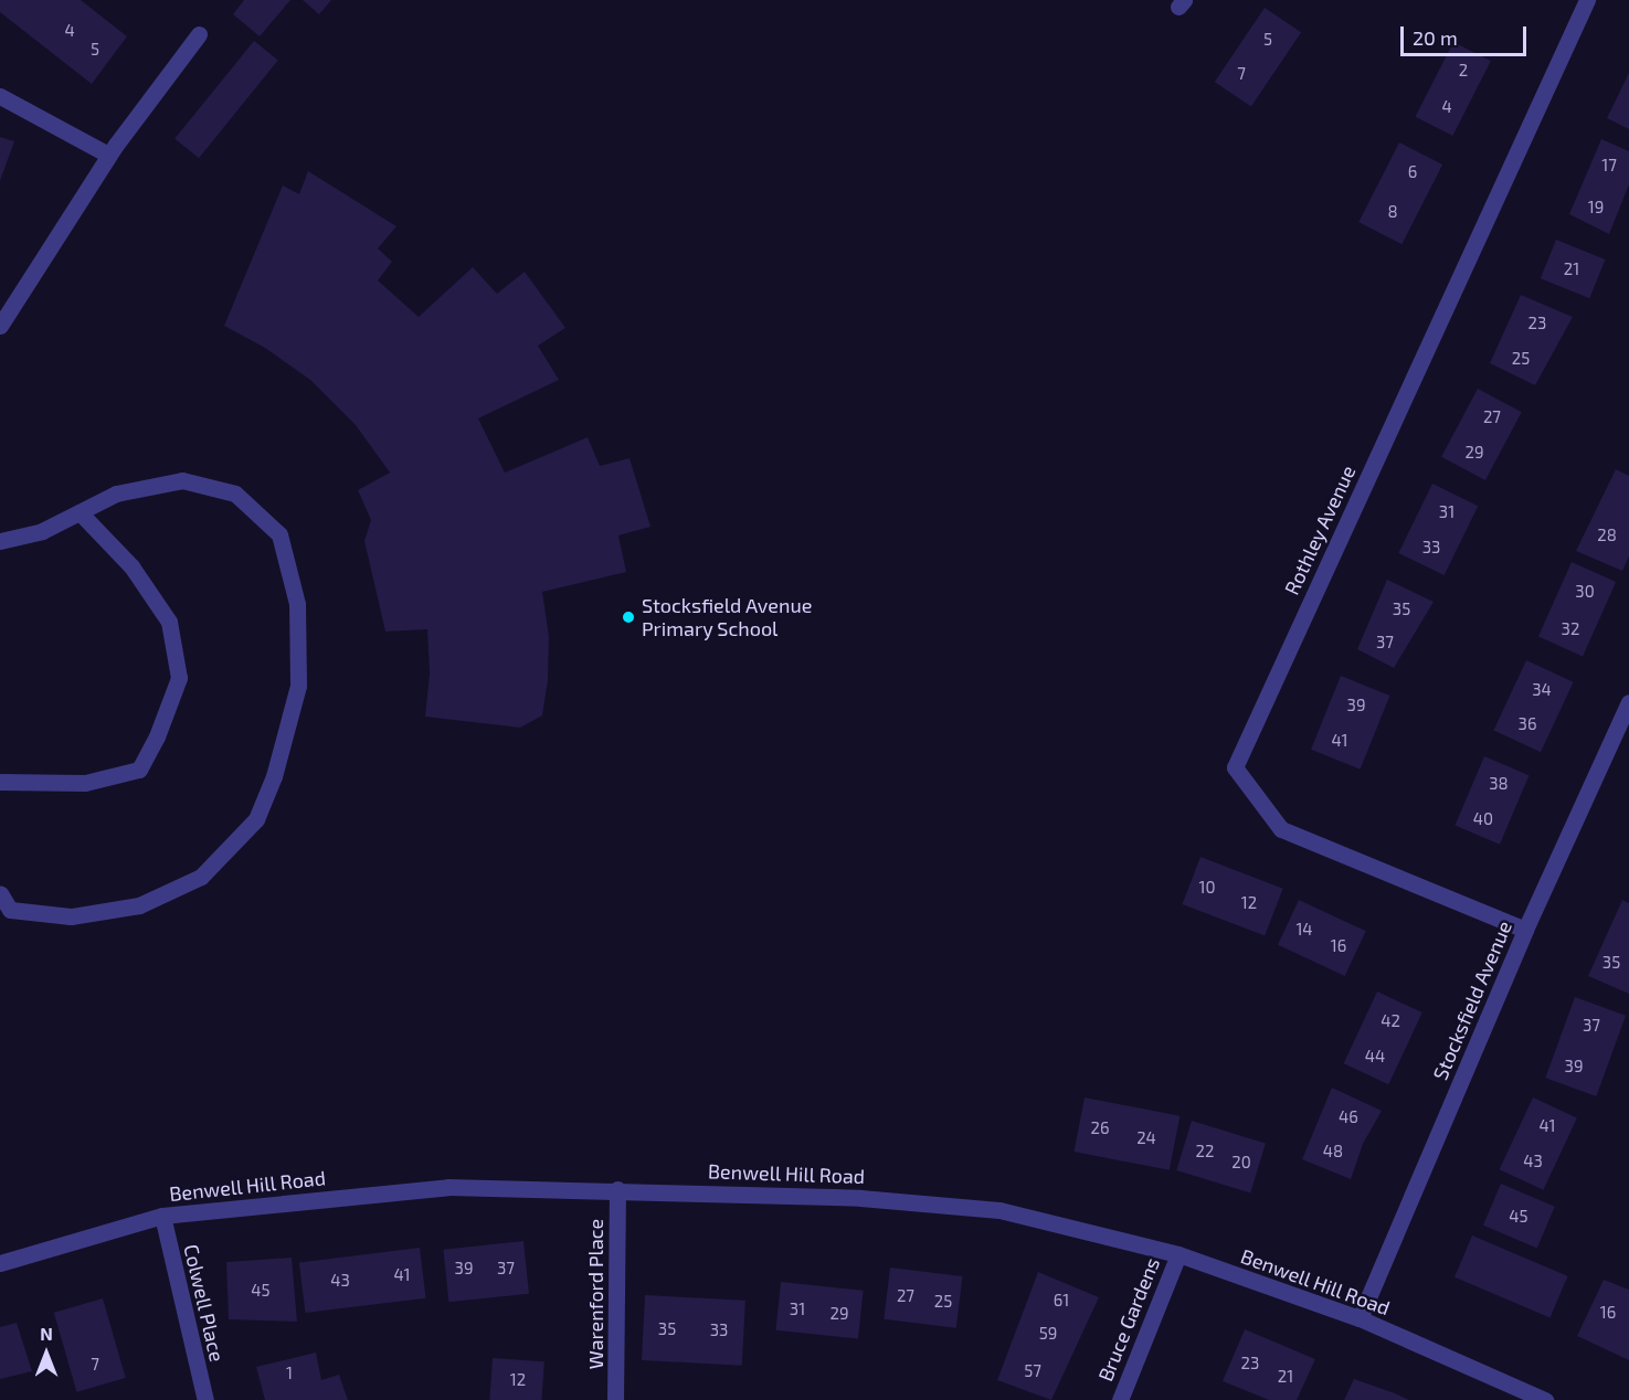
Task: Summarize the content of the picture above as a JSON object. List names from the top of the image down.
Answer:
{
  "streets": {
    "street": [
      "Rothley Avenue",
      "Stocksfield Avenue",
      "Benwell Hill Road",
      "Warenford Place",
      "Colwell Place",
      "Bruce Gardens"
    ]
  },
  "crossings": [
    ["Rothley Avenue", "Stocksfield Avenue"],
    ["Stocksfield Avenue", "Benwell Hill Road"],
    ["Benwell Hill Road", "Warenford Place"],
    ["Benwell Hill Road", "Colwell Place"],
    ["Benwell Hill Road", "Bruce Gardens"]
  ],
  "places": ["Stocksfield Avenue Primary School"],
  "house_numbers": [
    "4",
    "5",
    "5",
    "2",
    "7",
    "4",
    "17",
    "6",
    "19",
    "8",
    "21",
    "23",
    "25",
    "27",
    "29",
    "31",
    "28",
    "33",
    "30",
    "35",
    "32",
    "37",
    "34",
    "39",
    "36",
    "41",
    "38",
    "40",
    "10",
    "12",
    "14",
    "16",
    "35",
    "42",
    "37",
    "44",
    "39",
    "46",
    "41",
    "26",
    "24",
    "22",
    "48",
    "43",
    "20",
    "45",
    "39",
    "37",
    "41",
    "43",
    "45",
    "27",
    "61",
    "25",
    "31",
    "16",
    "29",
    "35",
    "33",
    "59",
    "23",
    "7",
    "57",
    "1",
    "21",
    "12"
  ],
  "scale_bar": "20 m",
  "north": "top"
}
